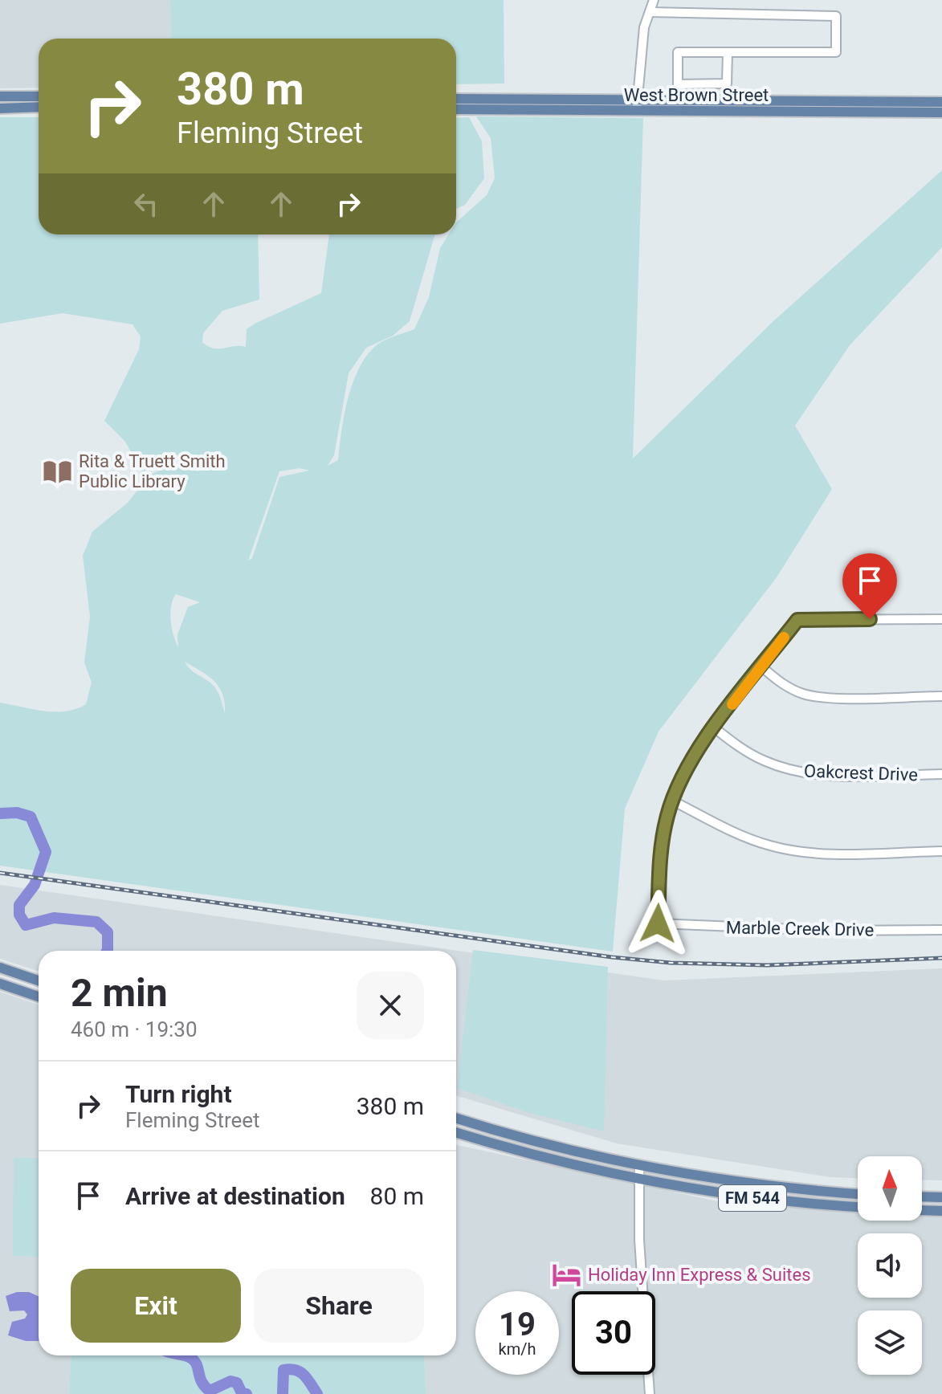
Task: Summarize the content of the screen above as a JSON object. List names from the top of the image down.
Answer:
{
  "streets": {
    "main road": ["West Brown Street", "FM 544"],
    "street": ["Oakcrest Drive", "Marble Creek Drive"]
  },
  "places": {
    "library": ["Rita & Truett Smith Public Library"],
    "hotel": ["Holiday Inn Express & Suites"]
  },
  "north": "top",
  "page": {
    "turn": ["380 m", "Fleming Street"],
    "heading": ["2 min", "460 m · 19:30"],
    "list": [
      {
        "name": "Turn right",
        "note": "Fleming Street",
        "value": "380 m"
      },
      {
        "name": "Arrive at destination",
        "value": "80 m"
      }
    ],
    "buttons": ["Exit", "Share"],
    "speed": "19 km/h",
    "limit": "30"
  }
}
